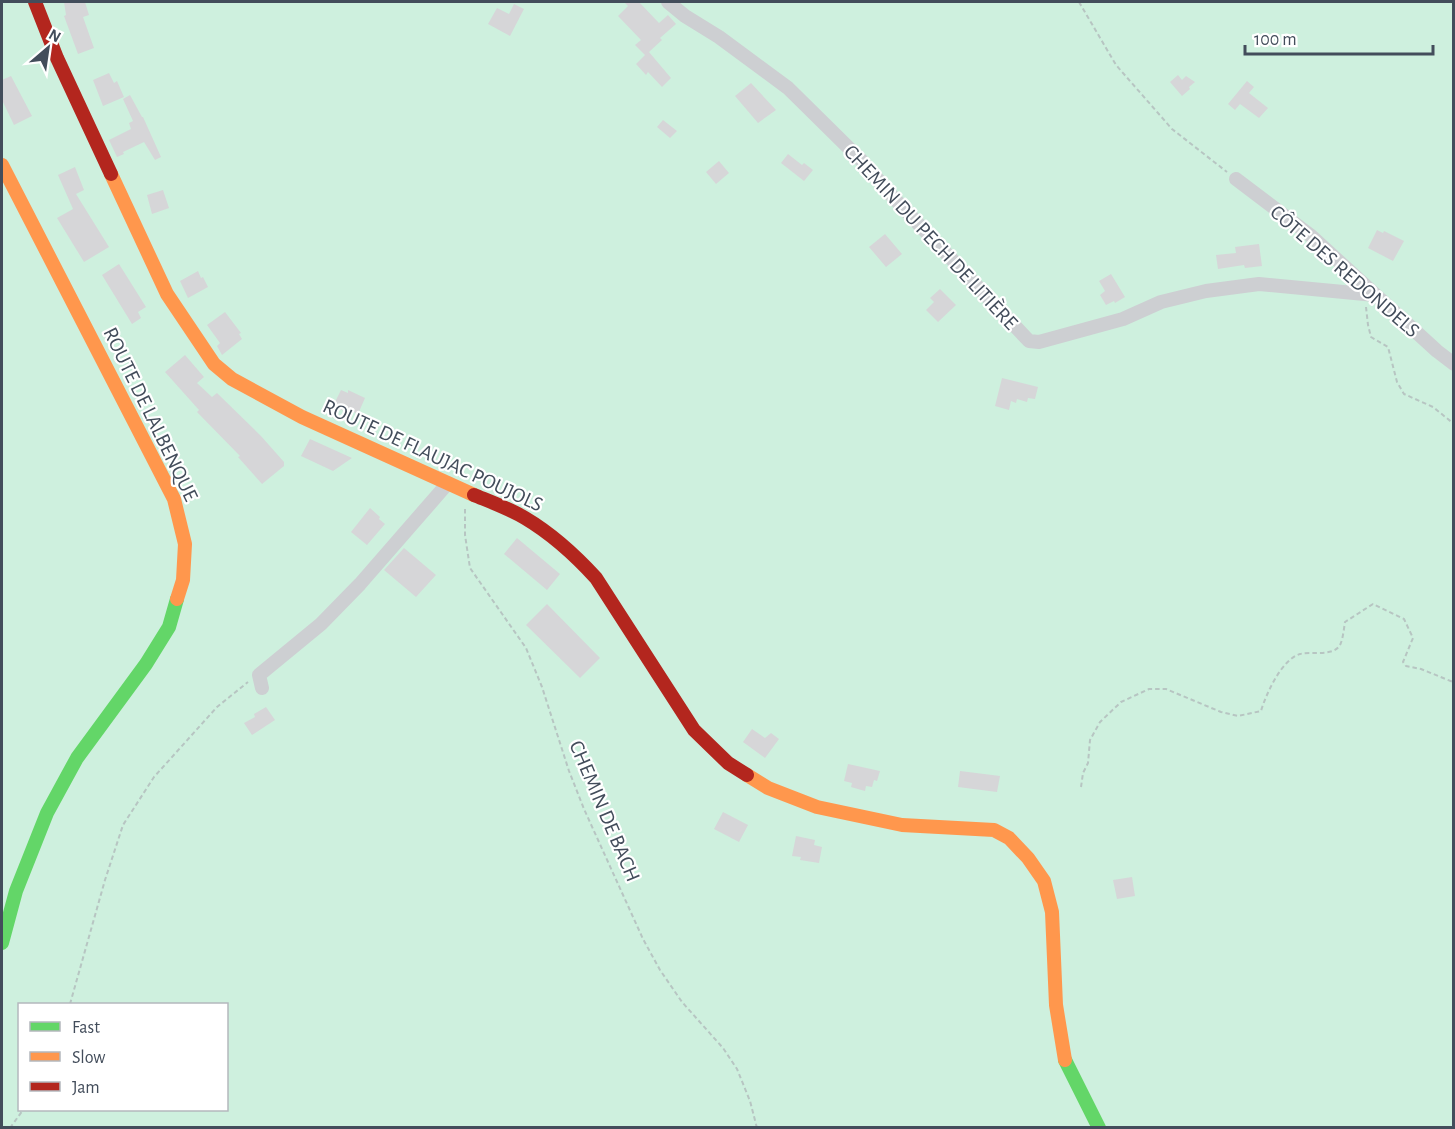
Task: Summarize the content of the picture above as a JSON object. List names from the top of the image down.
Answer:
{
  "streets": {
    "street": [
      "CHEMIN DU PECH DE LITIÈRE",
      "CÔTE DES REDONDELS",
      "ROUTE DE LALBENQUE",
      "ROUTE DE FLAUJAC POUJOLS"
    ],
    "path": ["CHEMIN DE BACH"]
  },
  "crossings": [
    ["CHEMIN DU PECH DE LITIÈRE", "CÔTE DES REDONDELS"],
    ["ROUTE DE FLAUJAC POUJOLS", "CHEMIN DE BACH"]
  ],
  "legend": ["Fast", "Slow", "Jam"],
  "scale_bar": "100 m",
  "north": "top right"
}
